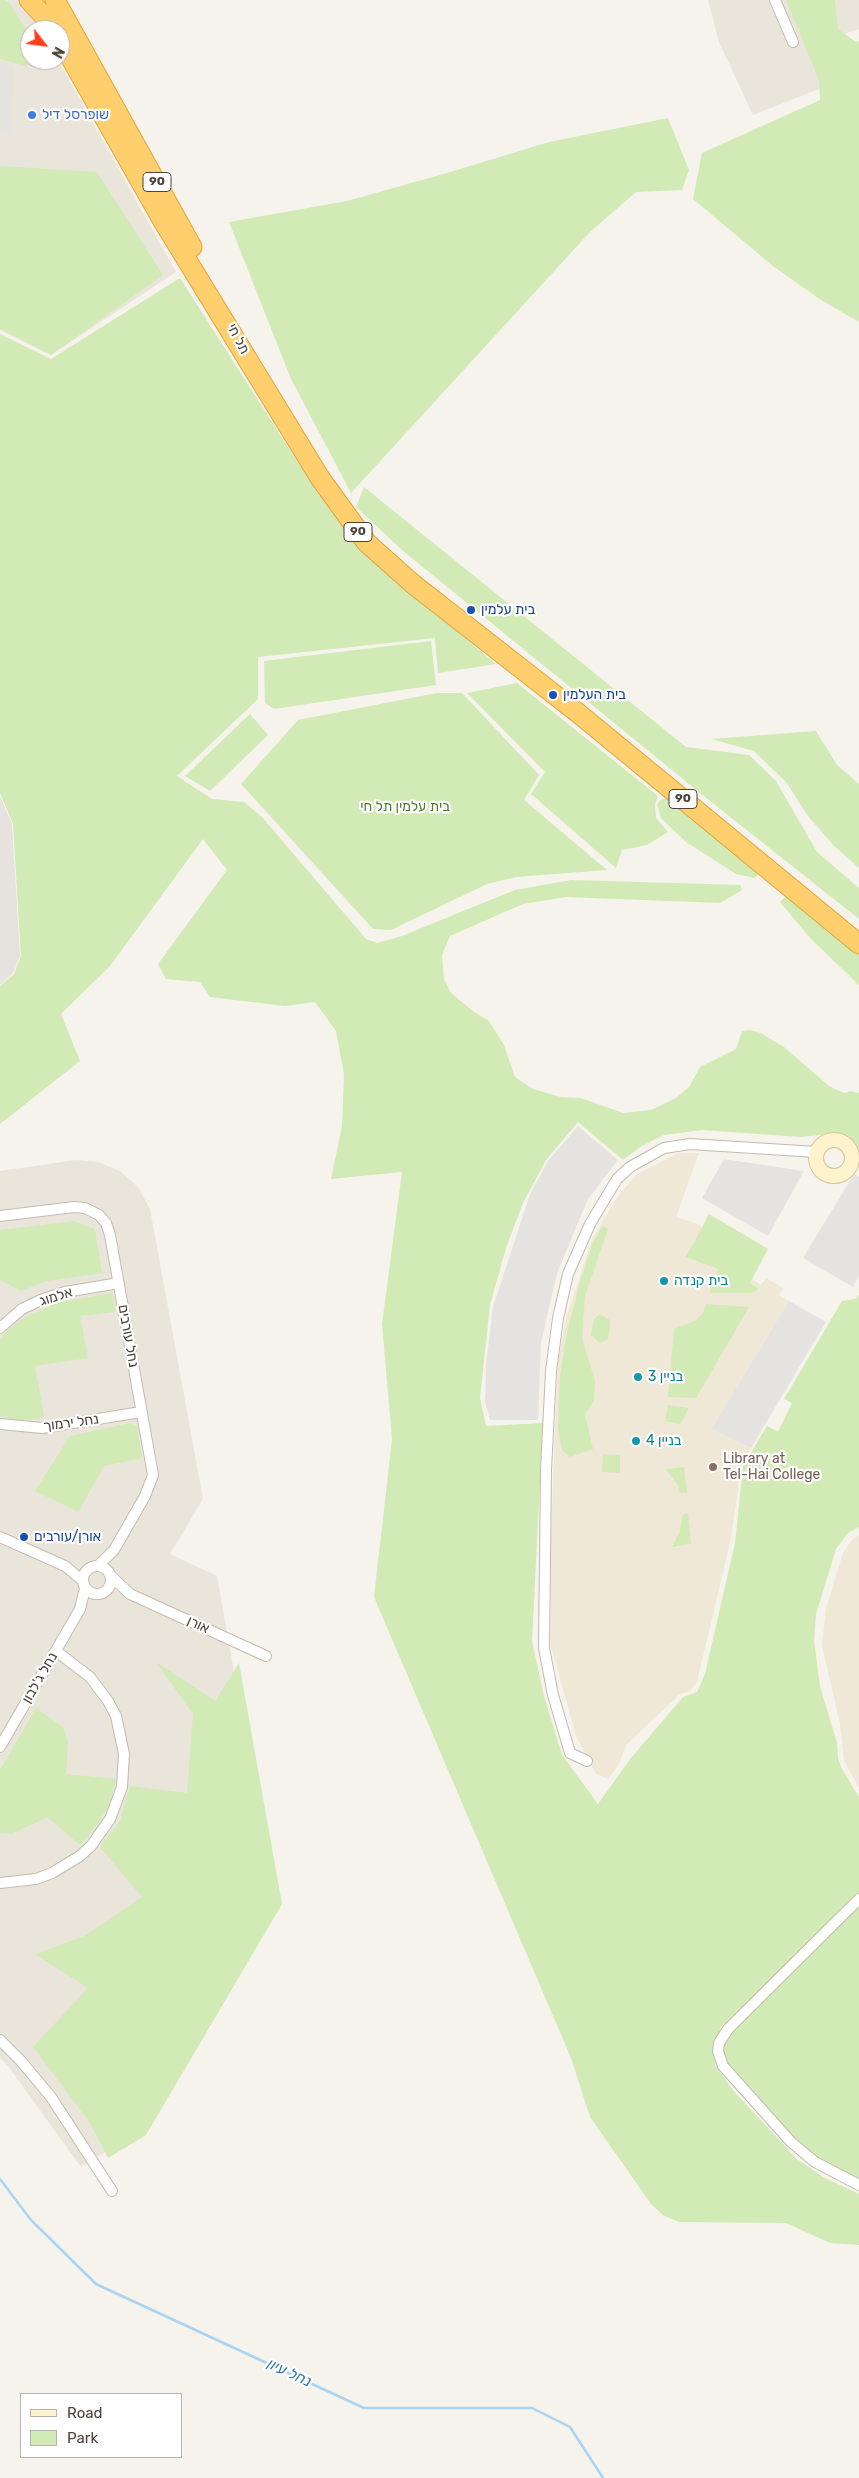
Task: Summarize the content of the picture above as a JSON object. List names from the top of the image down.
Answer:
{
  "streets": {
    "highway": ["90", "תל חי"],
    "street": [
      "אלמוג",
      "נחל עורבים",
      "נחל ירמוך",
      "אורן",
      "נחל ג'לבון"
    ]
  },
  "crossings": [
    ["90", "תל חי"],
    ["אלמוג", "נחל עורבים"],
    ["נחל עורבים", "נחל ירמוך"],
    ["נחל עורבים", "אורן"],
    ["נחל עורבים", "נחל ג'לבון"],
    ["אורן", "נחל ג'לבון"]
  ],
  "water": ["נחל עיון"],
  "parks": ["בית עלמין תל חי"],
  "places": [
    "שופרסל דיל",
    "בית עלמין",
    "בית העלמין",
    "בית קנדה",
    "בניין 3",
    "בניין 4",
    "Library at Tel-Hai College",
    "אורן/עורבים"
  ],
  "legend": ["Road", "Park"],
  "north": "bottom right"
}
